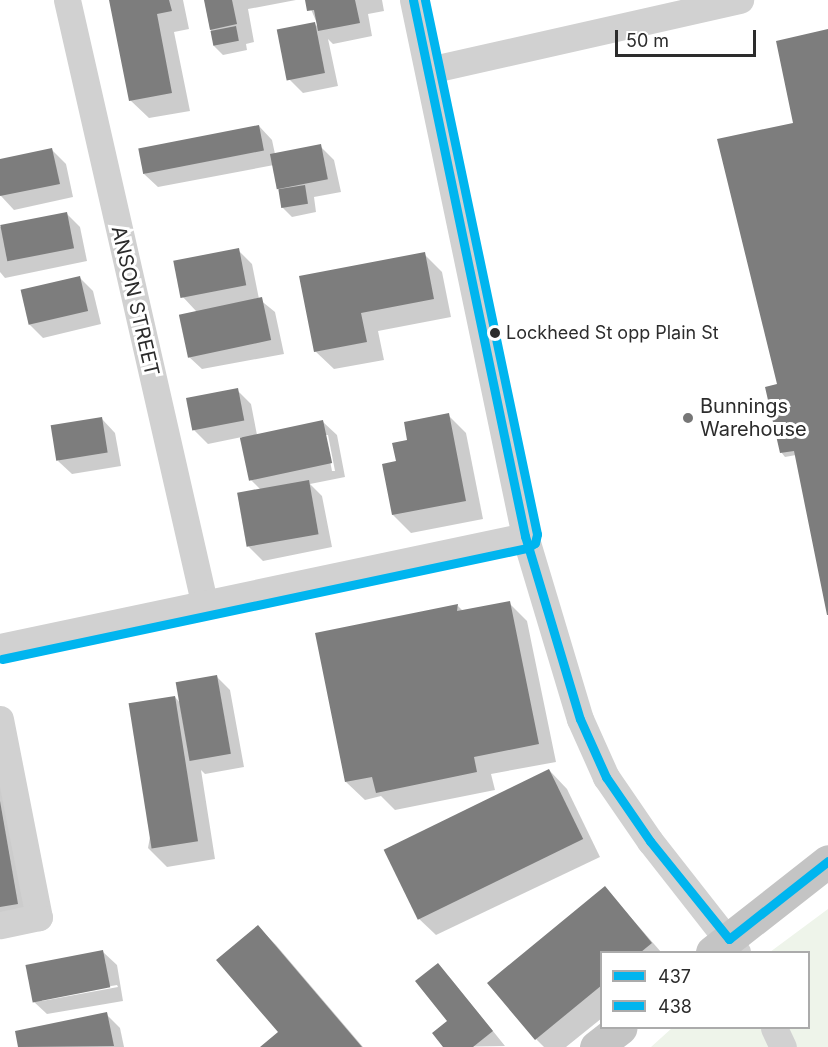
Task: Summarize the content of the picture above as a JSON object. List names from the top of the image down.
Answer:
{
  "streets": {
    "street": ["ANSON STREET"]
  },
  "places": ["Lockheed St opp Plain St", "Bunnings Warehouse"],
  "lines": ["transit line 437", "transit line 438"],
  "legend": ["437", "438"],
  "scale_bar": "50 m"
}
